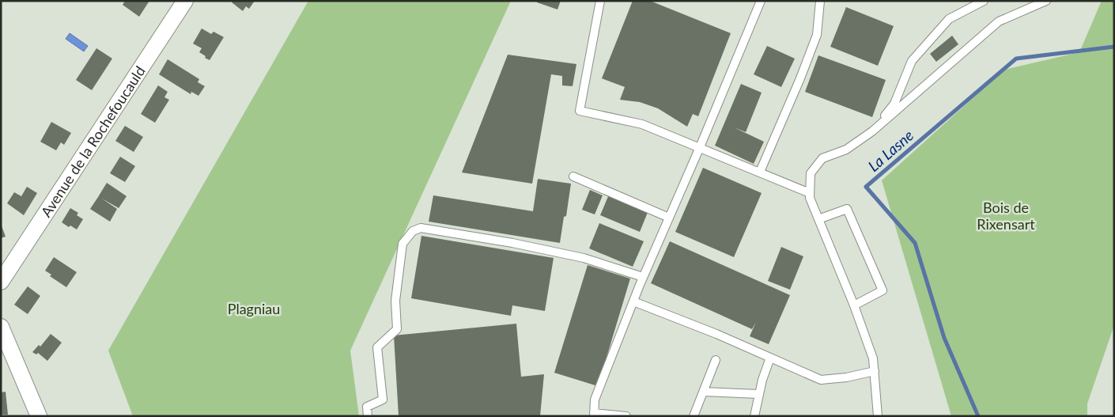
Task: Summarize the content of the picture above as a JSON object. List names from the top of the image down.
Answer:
{
  "streets": {
    "street": ["Avenue de la Rochefoucauld"]
  },
  "water": ["La Lasne"],
  "parks": ["Bois de Rixensart", "Plagniau"]
}
